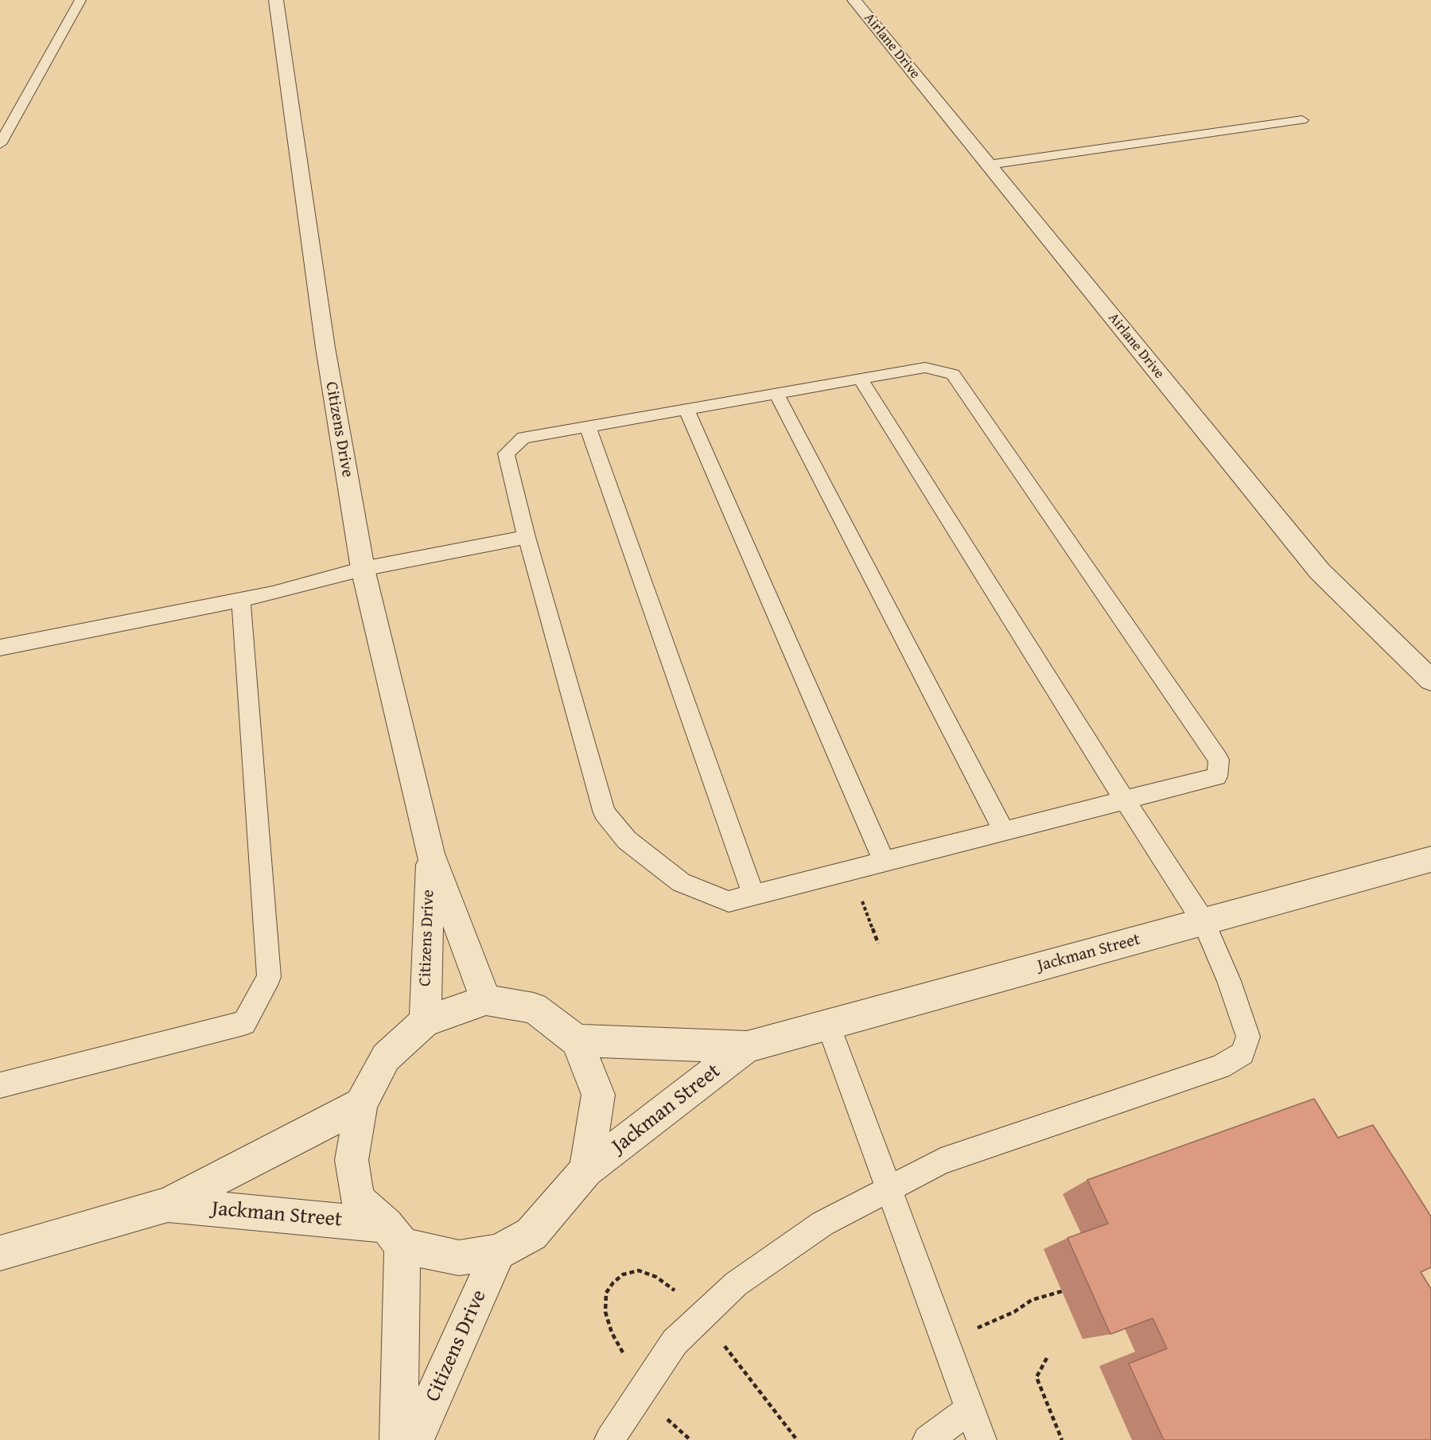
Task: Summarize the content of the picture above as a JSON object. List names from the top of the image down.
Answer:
{
  "streets": {
    "street": ["Airlane Drive", "Citizens Drive", "Jackman Street"]
  },
  "crossings": [
    ["Citizens Drive", "Jackman Street"]
  ]
}
